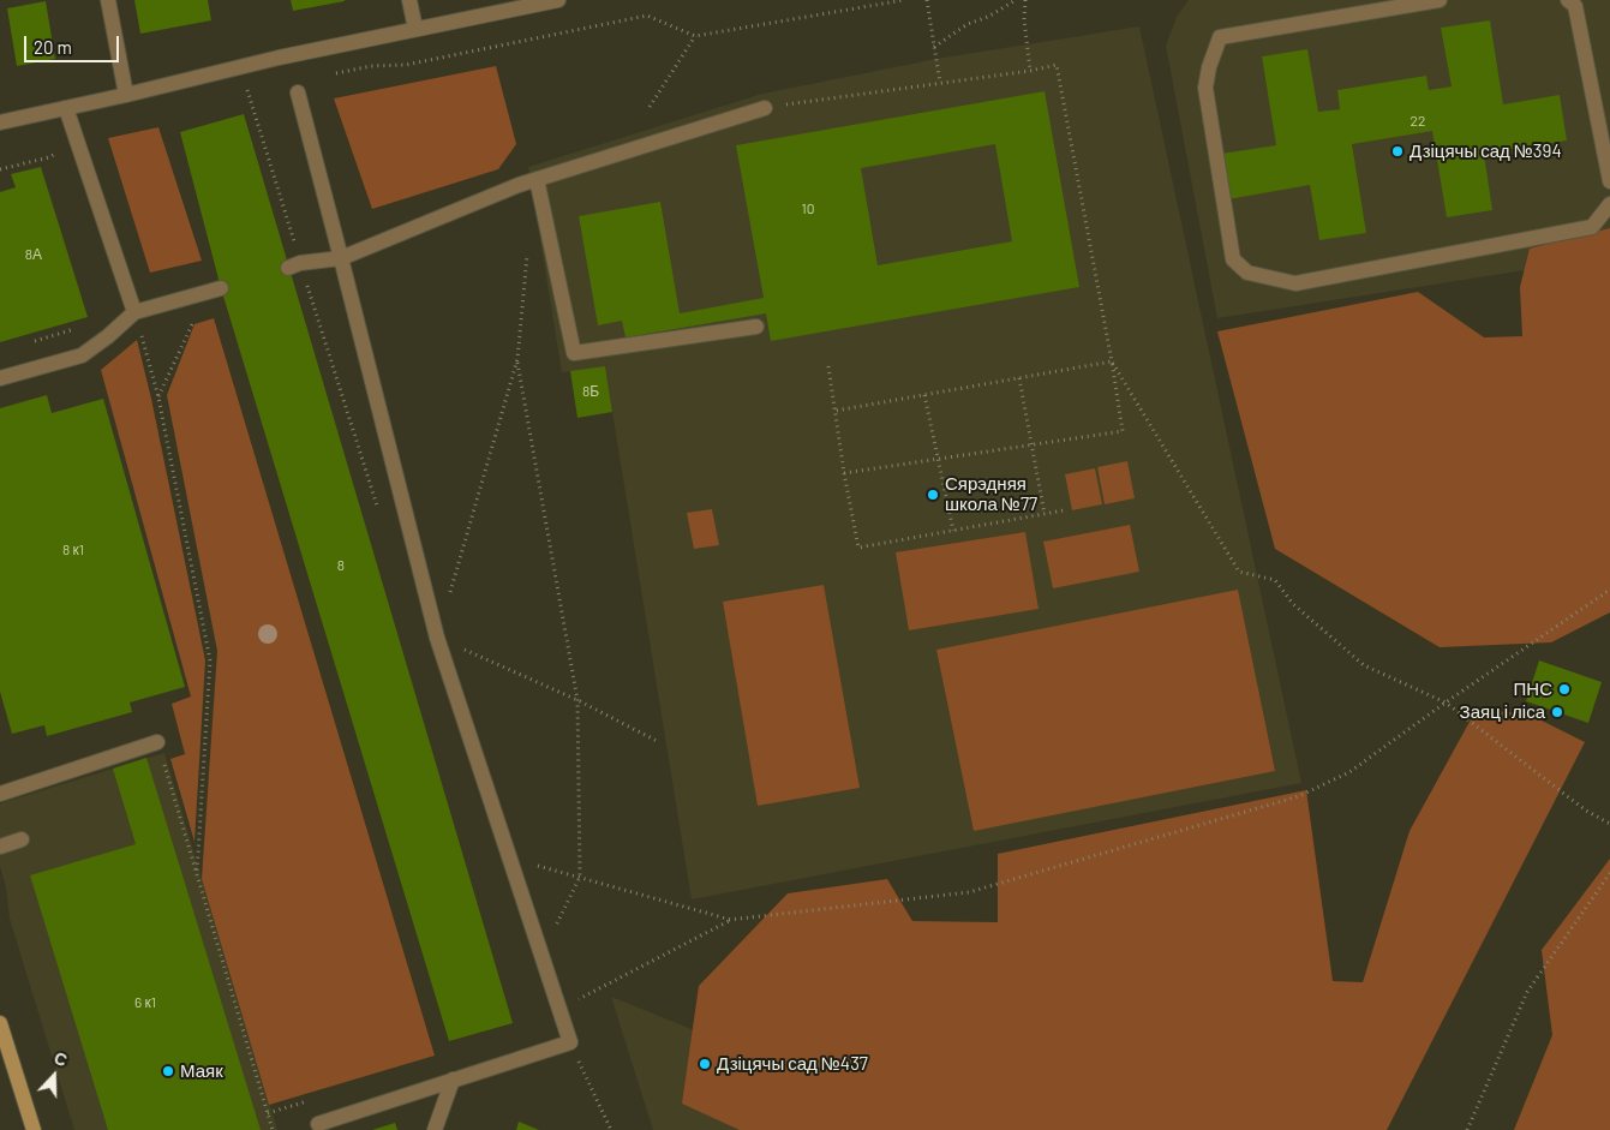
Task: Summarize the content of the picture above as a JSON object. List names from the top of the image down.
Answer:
{
  "places": [
    "Дзіцячы сад №394",
    "Сярэдняя школа №77",
    "ПНС",
    "Заяц і ліса",
    "Дзіцячы сад №437",
    "Маяк"
  ],
  "house_numbers": [
    "22",
    "10",
    "8А",
    "8Б",
    "8 к1",
    "8",
    "6 к1"
  ],
  "scale_bar": "20 m",
  "north": "top"
}
